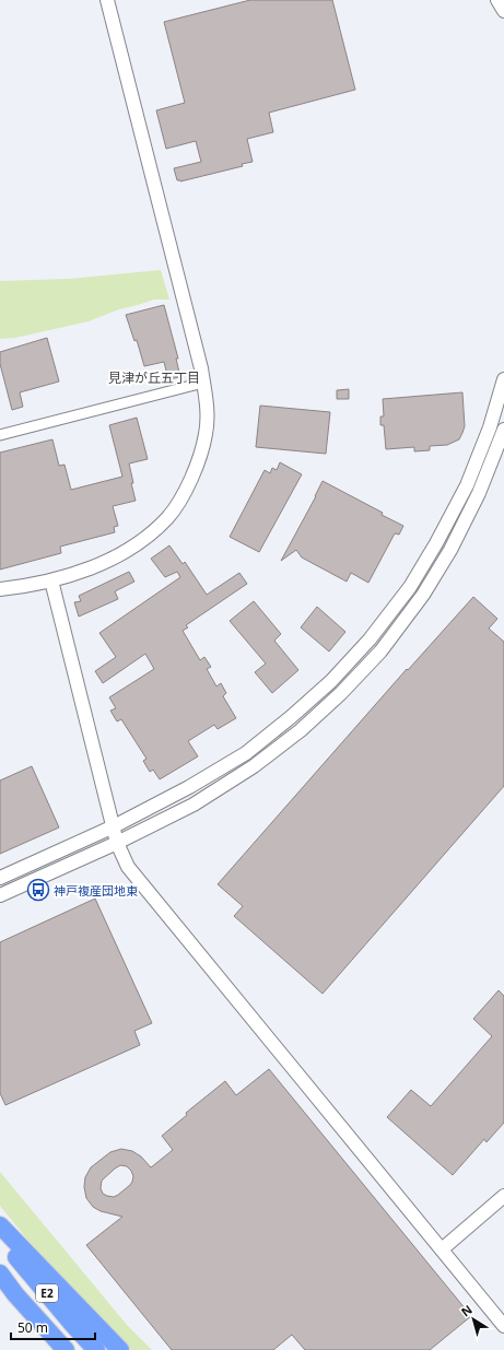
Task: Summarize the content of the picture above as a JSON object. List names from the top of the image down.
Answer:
{
  "streets": {
    "highway": ["E2"]
  },
  "districts": ["見津が丘五丁目"],
  "places": {
    "bus stop": ["神戸複産団地東"]
  },
  "scale_bar": "50 m",
  "north": "top left"
}
